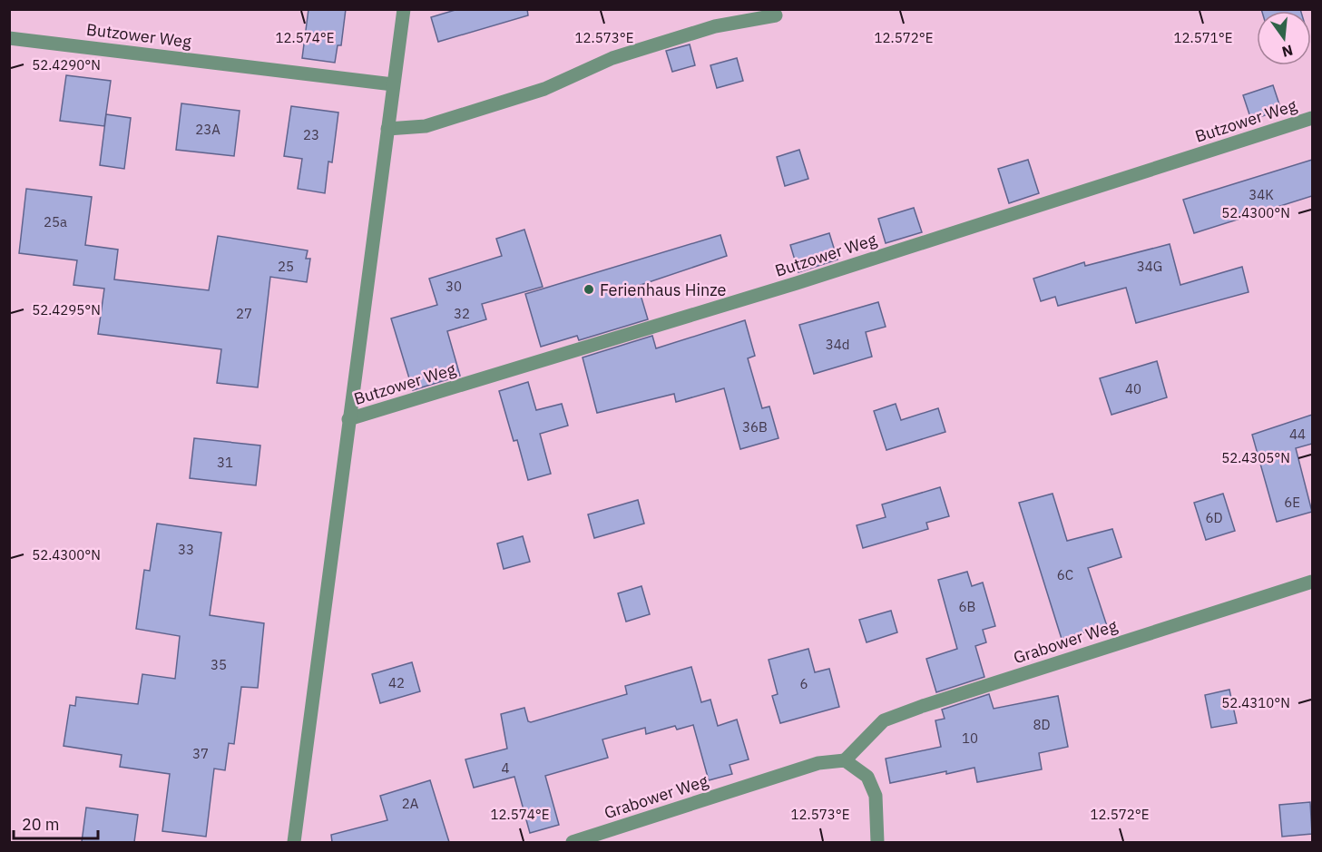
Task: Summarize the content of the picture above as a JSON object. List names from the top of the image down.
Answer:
{
  "streets": {
    "street": ["Butzower Weg", "Grabower Weg"]
  },
  "places": ["Ferienhaus Hinze"],
  "house_numbers": [
    "23A",
    "23",
    "34K",
    "25a",
    "25",
    "34G",
    "30",
    "27",
    "32",
    "34d",
    "40",
    "36B",
    "44",
    "31",
    "6E",
    "6D",
    "33",
    "6C",
    "6B",
    "35",
    "42",
    "6",
    "8D",
    "10",
    "37",
    "4",
    "2A"
  ],
  "scale_bar": "20 m",
  "north": "bottom",
  "coordinates": [
    "12.574°E",
    "12.573°E",
    "12.572°E",
    "12.571°E",
    "52.4290°N",
    "52.4300°N",
    "52.4295°N",
    "52.4305°N",
    "52.4310°N"
  ]
}
